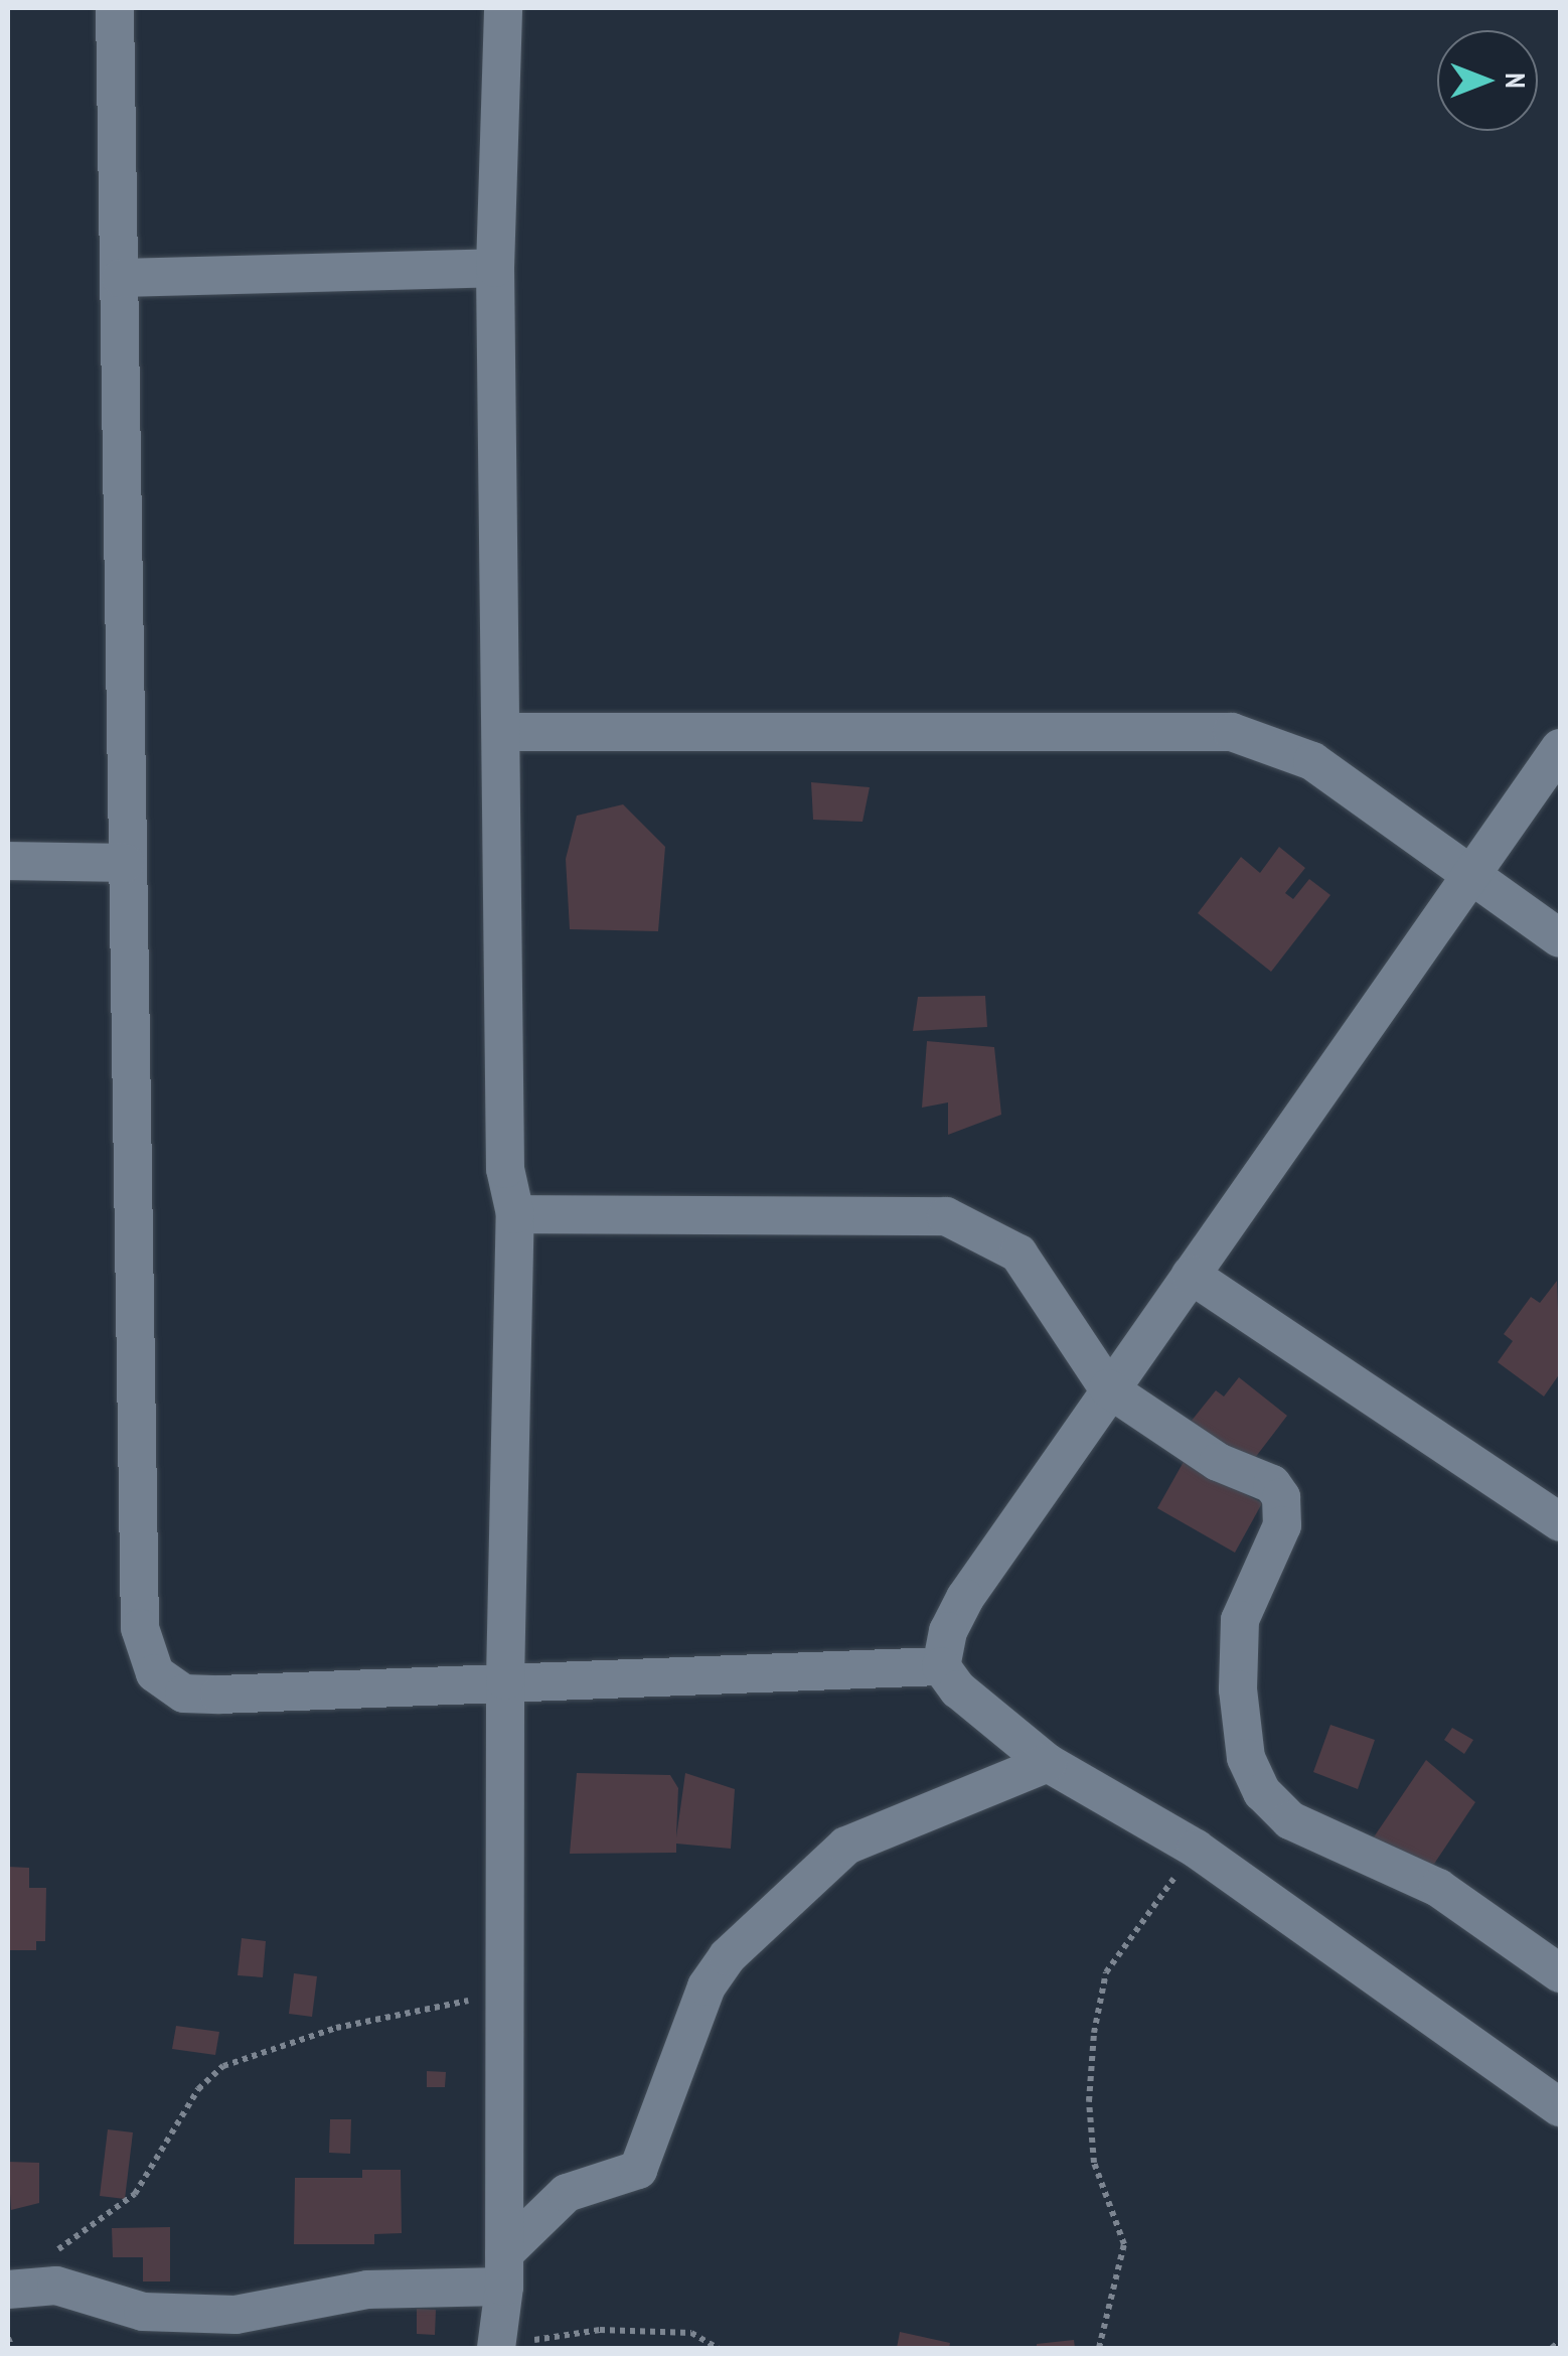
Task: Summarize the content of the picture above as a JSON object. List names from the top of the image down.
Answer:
{
  "north": "right"
}
